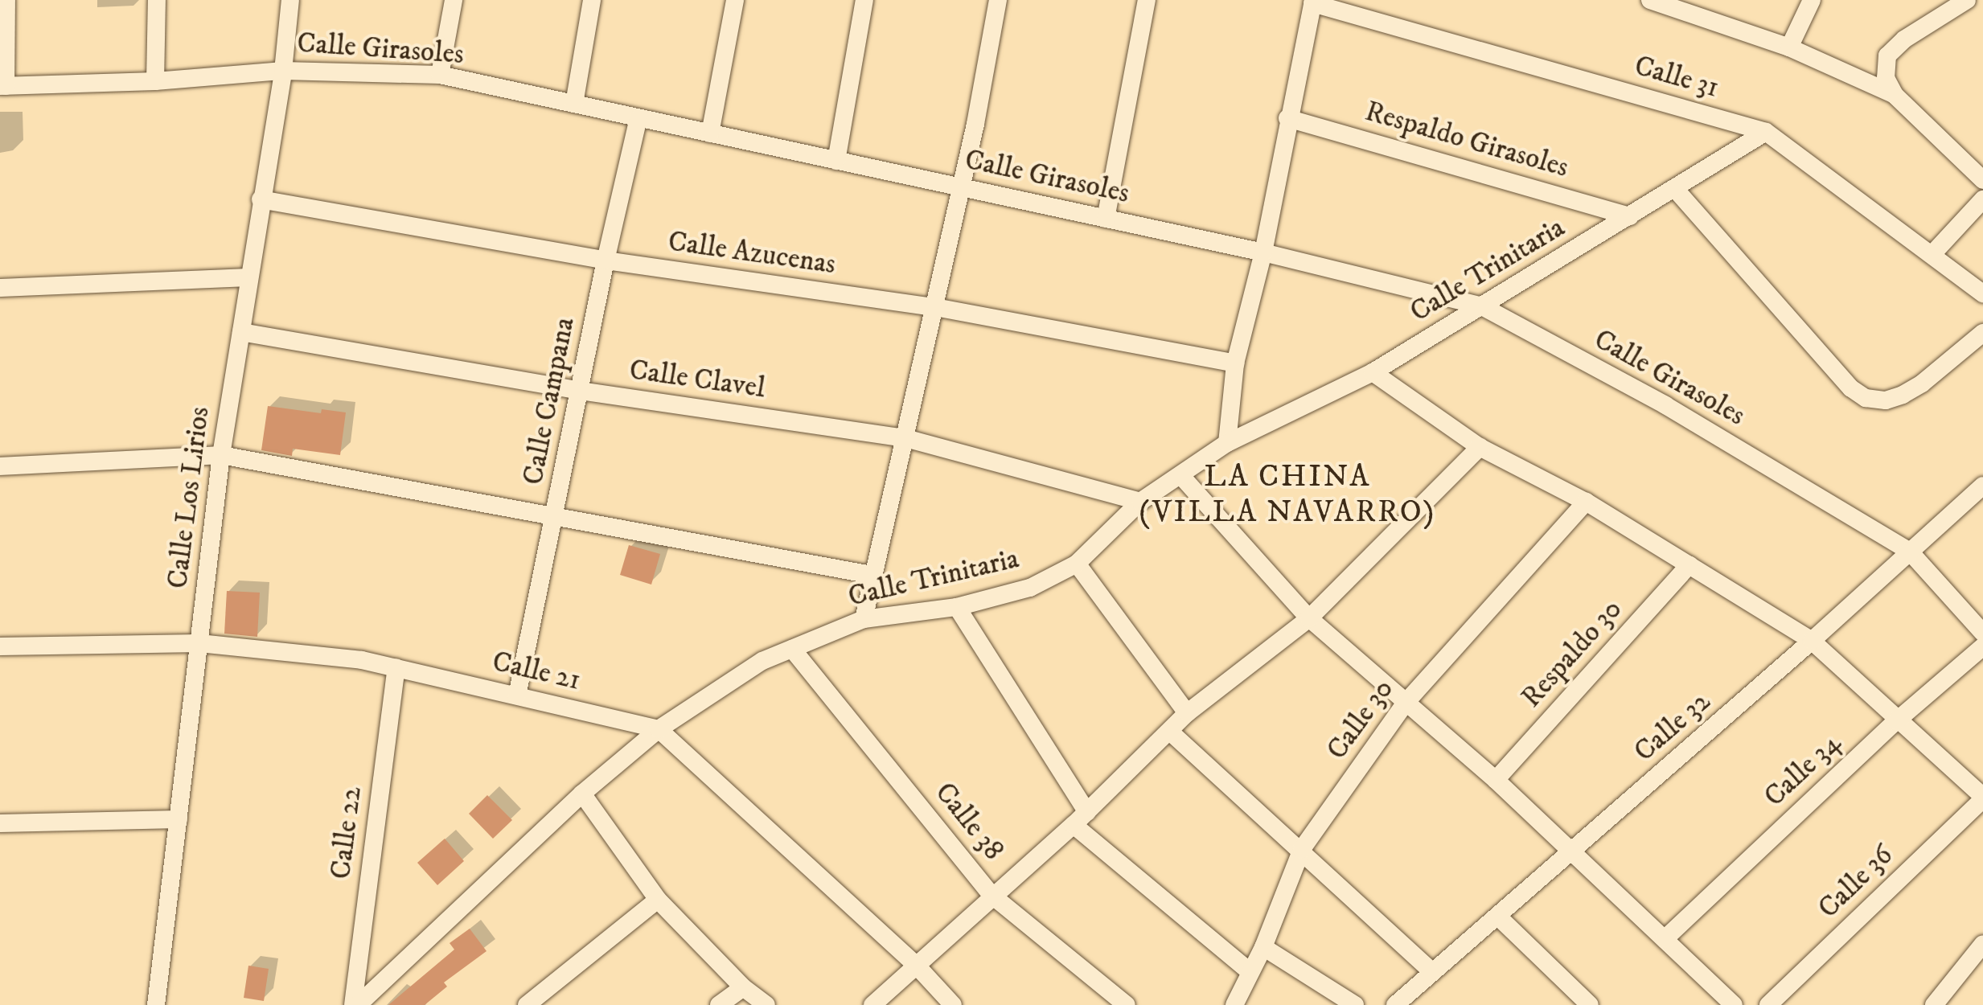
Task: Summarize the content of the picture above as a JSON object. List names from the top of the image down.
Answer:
{
  "streets": {
    "street": [
      "Calle Girasoles",
      "Calle 31",
      "Respaldo Girasoles",
      "Calle Azucenas",
      "Calle Trinitaria",
      "Calle Clavel",
      "Calle Campana",
      "Calle Los Lirios",
      "Respaldo 30",
      "Calle 21",
      "Calle 30",
      "Calle 32",
      "Calle 34",
      "Calle 38",
      "Calle 22",
      "Calle 36"
    ]
  },
  "crossings": [
    ["Calle Girasoles", "Calle Trinitaria"],
    ["Calle Girasoles", "Calle Campana"],
    ["Calle Girasoles", "Calle Los Lirios"],
    ["Calle Girasoles", "Calle 32"],
    ["Calle 31", "Calle Trinitaria"],
    ["Respaldo Girasoles", "Calle Trinitaria"],
    ["Calle Azucenas", "Calle Campana"],
    ["Calle Azucenas", "Calle Los Lirios"],
    ["Calle Trinitaria", "Calle Clavel"],
    ["Calle Trinitaria", "Calle 21"],
    ["Calle Trinitaria", "Calle 38"],
    ["Calle Trinitaria", "Calle 22"],
    ["Calle Clavel", "Calle Campana"],
    ["Calle Clavel", "Calle Los Lirios"],
    ["Calle Campana", "Calle 21"],
    ["Calle Los Lirios", "Calle 21"],
    ["Calle 21", "Calle 22"]
  ],
  "districts": ["LA CHINA (VILLA NAVARRO)"]
}
